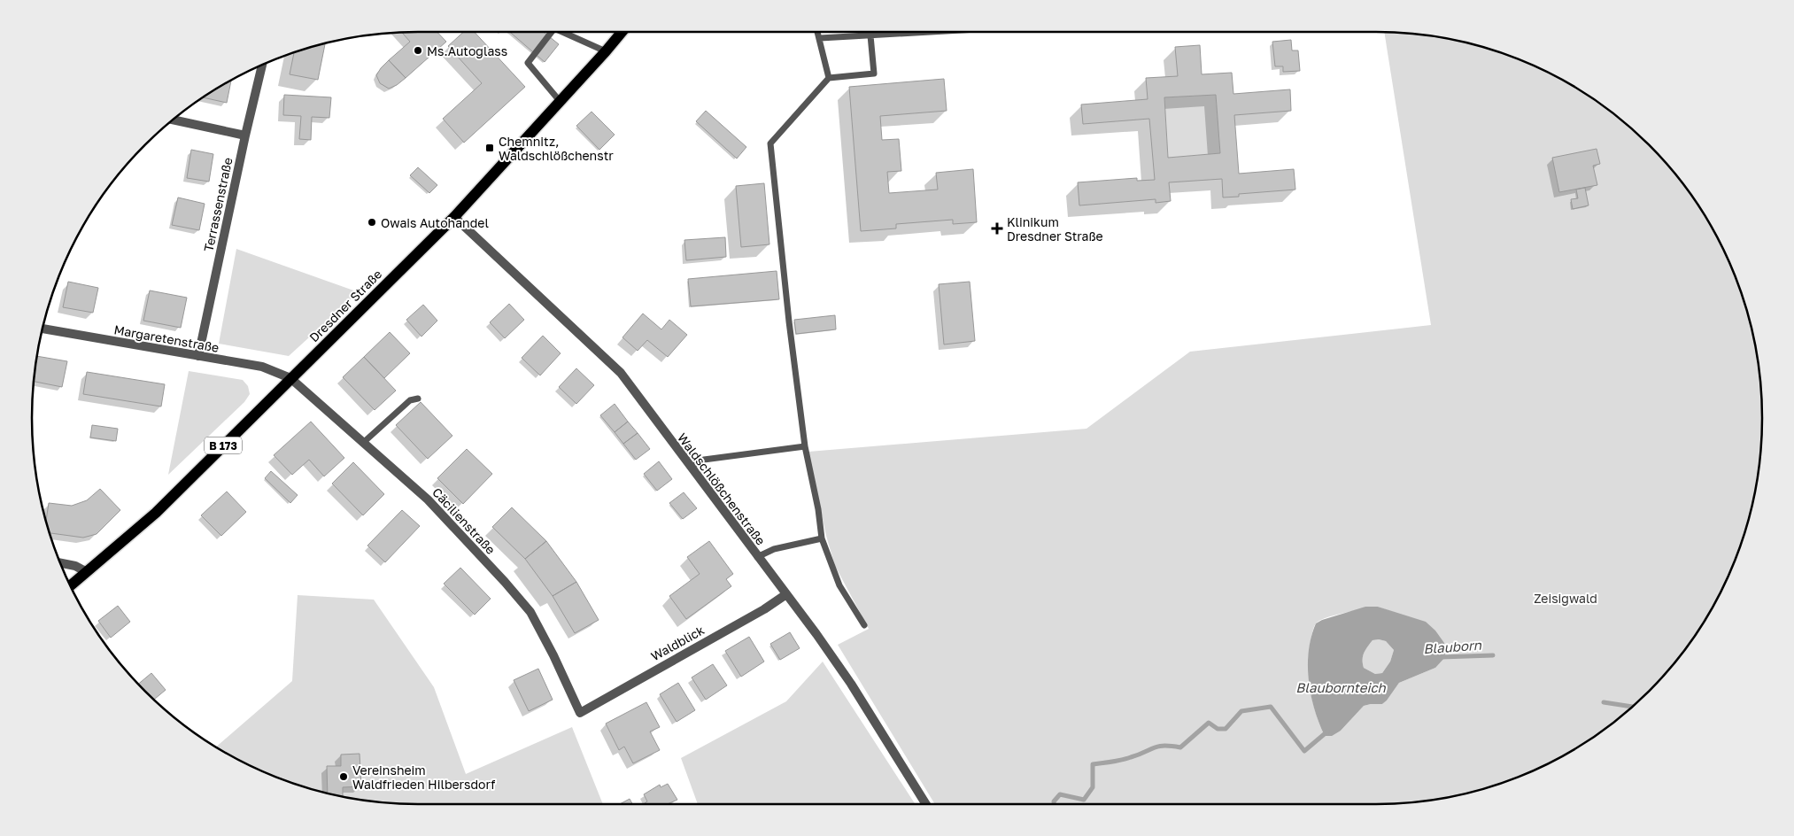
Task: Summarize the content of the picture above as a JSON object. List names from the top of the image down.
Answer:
{
  "streets": {
    "main road": ["Dresdner Straße", "B 173"],
    "street": [
      "Terrassenstraße",
      "Margaretenstraße",
      "Waldschlößchenstraße",
      "Cäcilienstraße",
      "Waldblick"
    ]
  },
  "crossings": [
    ["Terrassenstraße", "Margaretenstraße"],
    ["Dresdner Straße", "Margaretenstraße"],
    ["Dresdner Straße", "Waldschlößchenstraße"],
    ["Dresdner Straße", "Cäcilienstraße"],
    ["Margaretenstraße", "Cäcilienstraße"],
    ["Waldschlößchenstraße", "Waldblick"],
    ["Cäcilienstraße", "Waldblick"]
  ],
  "water": ["Blauborn", "Blaubornteich"],
  "parks": ["Zeisigwald"],
  "places": {
    "other": ["Ms.Autoglass", "Owais Autohandel", "Vereinsheim Waldfrieden Hilbersdorf"],
    "transit": ["Chemnitz, Waldschlößchenstr"],
    "health": ["Klinikum Dresdner Straße"]
  }
}
